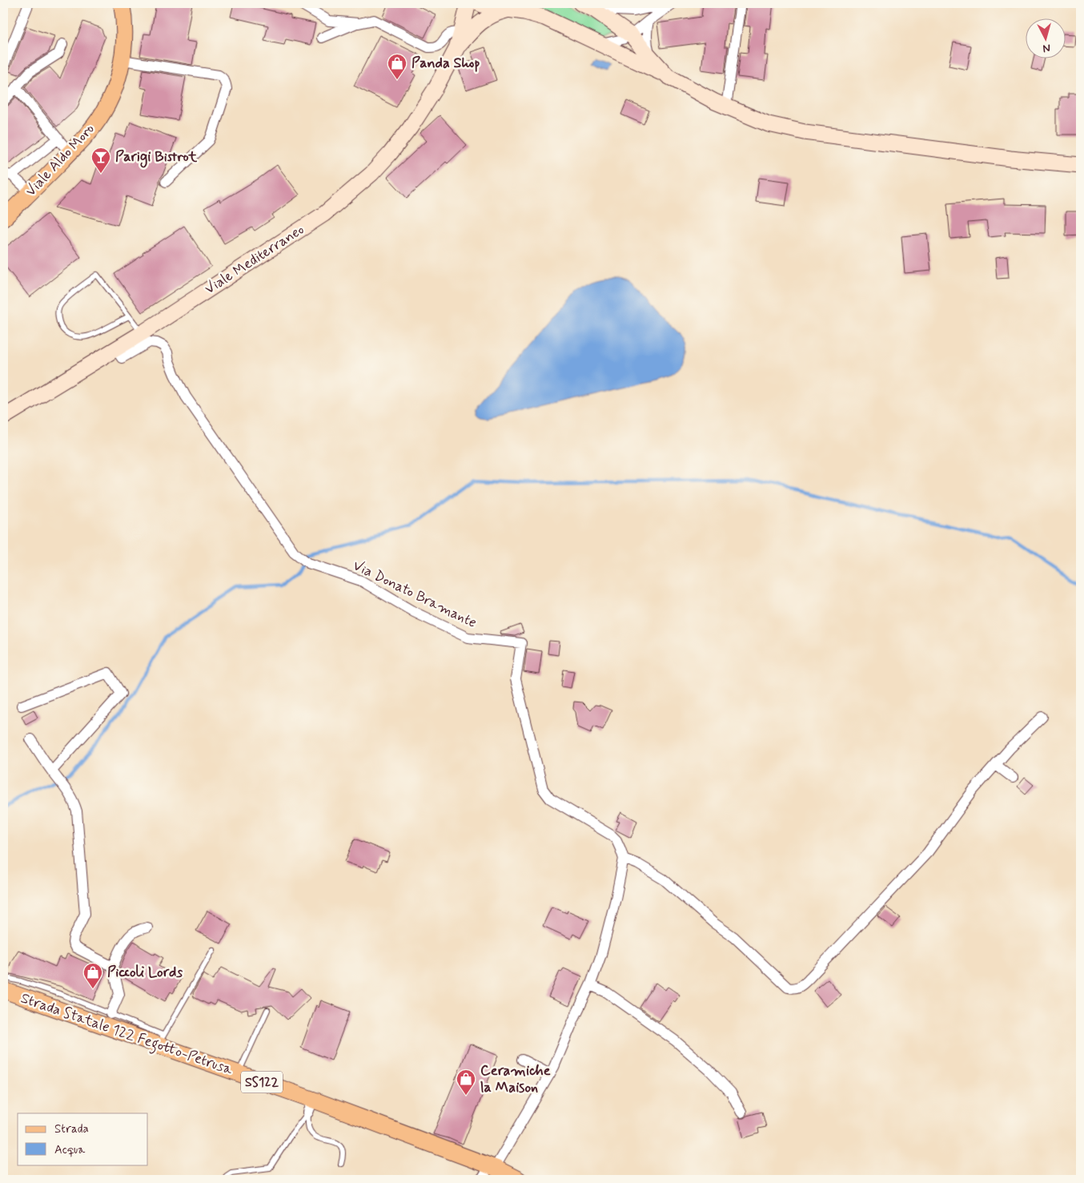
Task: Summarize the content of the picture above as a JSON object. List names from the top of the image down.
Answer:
{
  "streets": {
    "main road": ["Viale Aldo Moro", "Strada Statale 122 Fegotto-Petrusa", "SS122"],
    "street": ["Viale Mediterraneo", "Via Donato Bramante"]
  },
  "crossings": [
    ["Viale Mediterraneo", "Via Donato Bramante"]
  ],
  "places": {
    "shop": ["Panda Shop", "Piccoli Lords", "Ceramiche la Maison"],
    "bar": ["Parigi Bistrot"]
  },
  "legend": ["Strada", "Acqua"],
  "north": "bottom"
}
